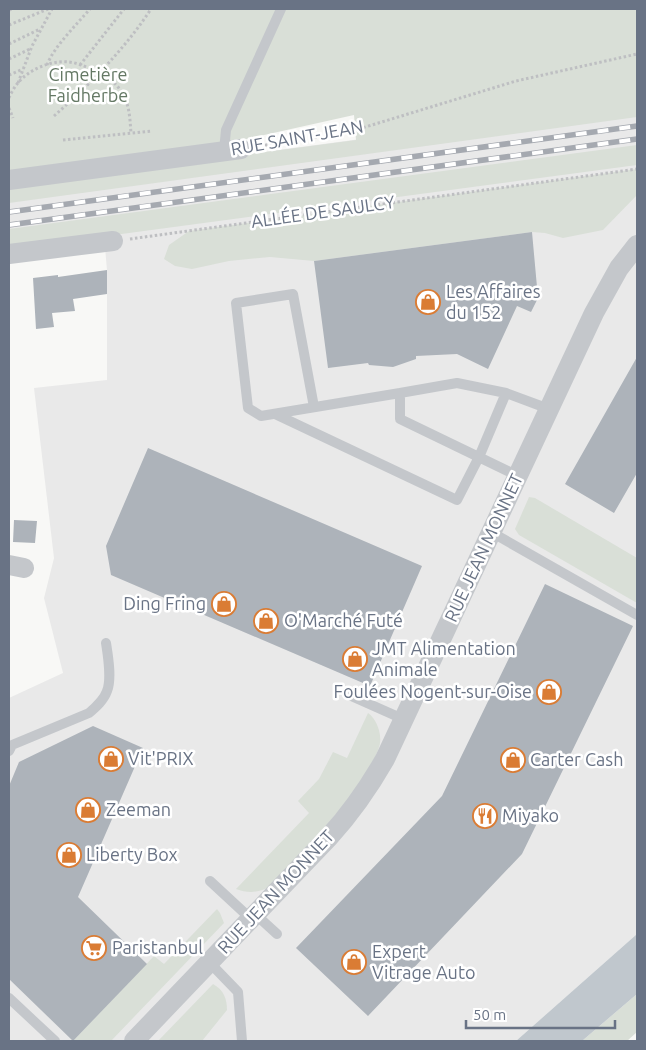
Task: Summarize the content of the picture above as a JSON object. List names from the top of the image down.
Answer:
{
  "streets": {
    "street": ["RUE SAINT-JEAN", "RUE JEAN MONNET"],
    "path": ["ALLÉE DE SAULCY"]
  },
  "parks": ["Cimetière Faidherbe"],
  "places": {
    "shop": [
      "Les Affaires du 152",
      "Ding Fring",
      "O'Marché Futé",
      "JMT Alimentation Animale",
      "Foulées Nogent-sur-Oise",
      "Vit'PRIX",
      "Carter Cash",
      "Zeeman",
      "Liberty Box",
      "Expert Vitrage Auto"
    ],
    "restaurant": ["Miyako"],
    "supermarket": ["Paristanbul"]
  },
  "scale_bar": "50 m"
}
